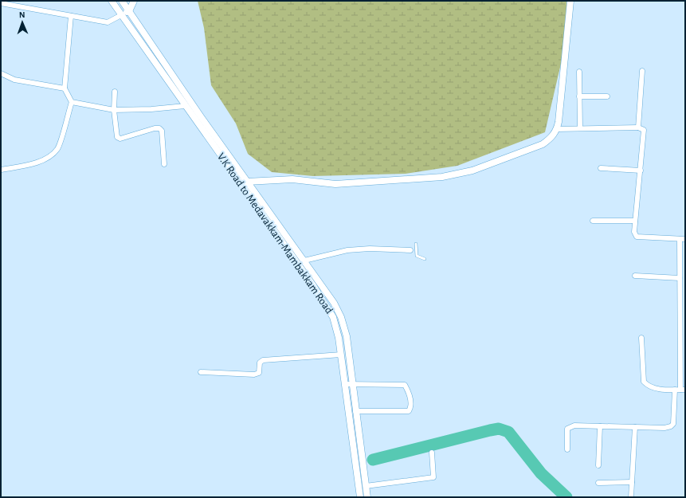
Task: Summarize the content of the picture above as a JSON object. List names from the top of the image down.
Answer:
{
  "streets": {
    "street": ["V.K Road to Medavakkam-Mambakkam Road"]
  },
  "north": "top"
}
